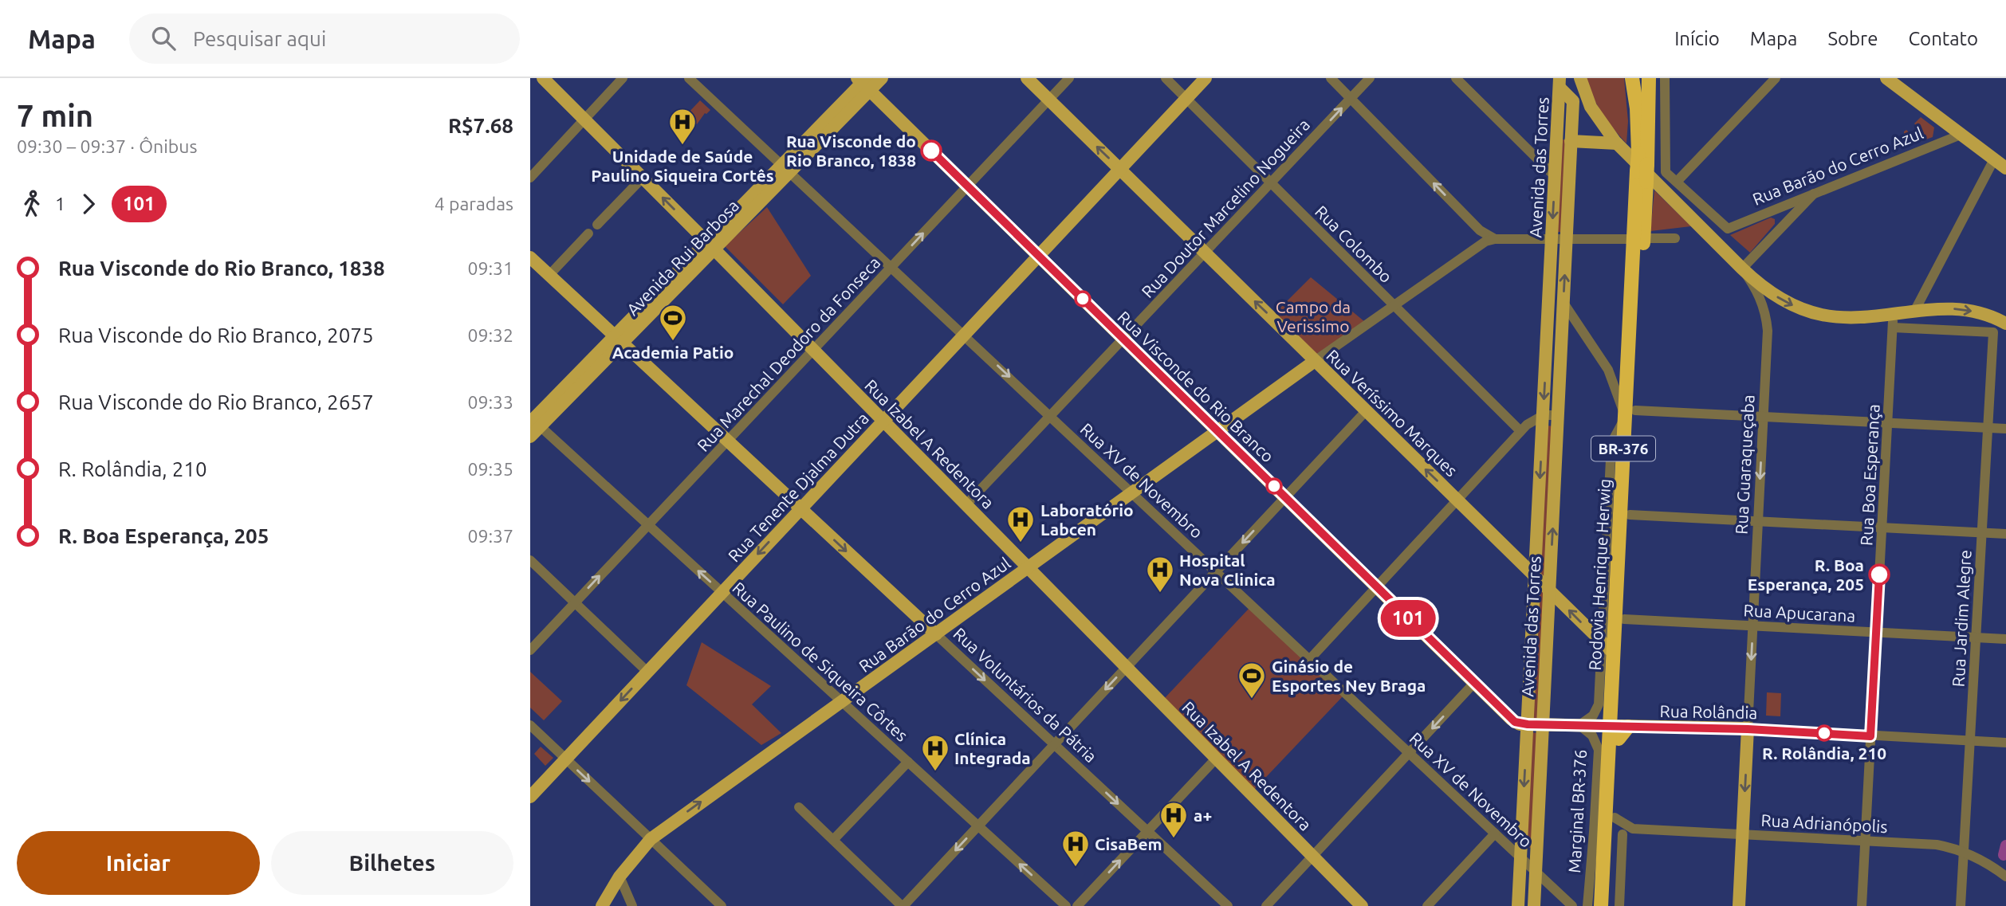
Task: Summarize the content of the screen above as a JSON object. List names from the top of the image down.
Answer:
{
  "streets": {
    "highway": ["BR-376", "Rodovia Henrique Herwig"],
    "main road": [
      "Rua Barão do Cerro Azul",
      "Avenida das Torres",
      "Avenida Rui Barbosa",
      "Rua Visconde do Rio Branco",
      "Rua Veríssimo Marques",
      "Rua Izabel A Redentora",
      "Rua Guaraqueçaba",
      "Rua Tenente Djalma Dutra",
      "Rua Voluntários da Pátria",
      "Rua Rolândia"
    ],
    "street": [
      "Rua Doutor Marcelino Nogueira",
      "Rua Colombo",
      "Rua Marechal Deodoro da Fonseca",
      "Rua Boa Esperança",
      "Rua XV de Novembro",
      "Rua Apucarana",
      "Rua Jardim Alegre",
      "Rua Paulino de Siqueira Côrtes",
      "Marginal BR-376",
      "Rua Adrianópolis"
    ]
  },
  "crossings": [
    ["Rua Barão do Cerro Azul", "Avenida das Torres"],
    ["Rua Barão do Cerro Azul", "Rua Colombo"],
    ["Rua Barão do Cerro Azul", "Rua Visconde do Rio Branco"],
    ["Rua Barão do Cerro Azul", "Rua Veríssimo Marques"],
    ["Rua Barão do Cerro Azul", "Rua Izabel A Redentora"],
    ["Rua Barão do Cerro Azul", "Rua XV de Novembro"],
    ["Rua Barão do Cerro Azul", "Rodovia Henrique Herwig"],
    ["Rua Barão do Cerro Azul", "Rua Paulino de Siqueira Côrtes"],
    ["Rua Barão do Cerro Azul", "Rua Voluntários da Pátria"],
    ["Avenida das Torres", "Rua Visconde do Rio Branco"],
    ["Avenida das Torres", "Rua Veríssimo Marques"],
    ["Avenida das Torres", "Rua XV de Novembro"],
    ["Rua Doutor Marcelino Nogueira", "Rua Colombo"],
    ["Rua Doutor Marcelino Nogueira", "Rua Visconde do Rio Branco"],
    ["Rua Doutor Marcelino Nogueira", "Rua Veríssimo Marques"],
    ["Rua Doutor Marcelino Nogueira", "Rua Izabel A Redentora"],
    ["Rua Doutor Marcelino Nogueira", "Rua XV de Novembro"],
    ["Rua Colombo", "Rua Tenente Djalma Dutra"],
    ["Avenida Rui Barbosa", "Rua Visconde do Rio Branco"],
    ["Avenida Rui Barbosa", "Rua Izabel A Redentora"],
    ["Avenida Rui Barbosa", "Rua XV de Novembro"],
    ["Avenida Rui Barbosa", "Rua Paulino de Siqueira Côrtes"],
    ["Avenida Rui Barbosa", "Rua Voluntários da Pátria"],
    ["Rua Marechal Deodoro da Fonseca", "Rua Visconde do Rio Branco"],
    ["Rua Marechal Deodoro da Fonseca", "Rua Veríssimo Marques"],
    ["Rua Marechal Deodoro da Fonseca", "Rua Izabel A Redentora"],
    ["Rua Marechal Deodoro da Fonseca", "Rua XV de Novembro"],
    ["Rua Marechal Deodoro da Fonseca", "Rua Paulino de Siqueira Côrtes"],
    ["Rua Marechal Deodoro da Fonseca", "Rua Voluntários da Pátria"],
    ["Rua Visconde do Rio Branco", "Rua Tenente Djalma Dutra"],
    ["Rua Visconde do Rio Branco", "Rodovia Henrique Herwig"],
    ["Rua Visconde do Rio Branco", "Rua Rolândia"],
    ["Rua Visconde do Rio Branco", "Marginal BR-376"],
    ["Rua Veríssimo Marques", "Rua Tenente Djalma Dutra"],
    ["Rua Veríssimo Marques", "Rodovia Henrique Herwig"],
    ["Rua Izabel A Redentora", "Rua Tenente Djalma Dutra"],
    ["Rua Guaraqueçaba", "Rua Apucarana"],
    ["Rua Guaraqueçaba", "Rua Rolândia"],
    ["Rua Guaraqueçaba", "Rua Adrianópolis"],
    ["Rua Boa Esperança", "Rua Apucarana"],
    ["Rua Boa Esperança", "Rua Jardim Alegre"],
    ["Rua Boa Esperança", "Rua Rolândia"],
    ["Rua Boa Esperança", "Rua Adrianópolis"],
    ["Rua XV de Novembro", "Rua Tenente Djalma Dutra"],
    ["Rua Tenente Djalma Dutra", "Rua Paulino de Siqueira Côrtes"],
    ["Rua Tenente Djalma Dutra", "Rua Voluntários da Pátria"],
    ["Rodovia Henrique Herwig", "Rua Apucarana"],
    ["Rodovia Henrique Herwig", "Rua Rolândia"],
    ["Rodovia Henrique Herwig", "Rua Adrianópolis"],
    ["Rua Apucarana", "Rua Jardim Alegre"],
    ["Rua Jardim Alegre", "Rua Rolândia"],
    ["Rua Jardim Alegre", "Rua Adrianópolis"]
  ],
  "one_way": ["Rua Veríssimo Marques", "Rua Guaraqueçaba", "Rua Voluntários da Pátria"],
  "parks": ["Campo da Verissimo"],
  "places": {
    "hospital": [
      "Unidade de Saúde Paulino Siqueira Cortês",
      "Laboratório Labcen",
      "Hospital Nova Clinica",
      "Clínica Integrada",
      "a+",
      "CisaBem"
    ],
    "other": ["Rua Visconde do Rio Branco, 1838", "R. Boa Esperança, 205", "R. Rolândia, 210"],
    "sports": ["Academia Patio", "Ginásio de Esportes Ney Braga"]
  },
  "lines": ["bus line 101"],
  "page": {
    "header": "Mapa",
    "search": "Pesquisar aqui",
    "nav": [
      "Início",
      "Mapa",
      "Sobre",
      "Contato"
    ],
    "heading": ["7 min", "09:30 – 09:37 · Ônibus", "R$7.68"],
    "on_map": "101",
    "legs": ["1", "101", "4 paradas"],
    "list": [
      {
        "name": "Rua Visconde do Rio Branco, 1838",
        "value": "09:31"
      },
      {
        "name": "Rua Visconde do Rio Branco, 2075",
        "value": "09:32"
      },
      {
        "name": "Rua Visconde do Rio Branco, 2657",
        "value": "09:33"
      },
      {
        "name": "R. Rolândia, 210",
        "value": "09:35"
      },
      {
        "name": "R. Boa Esperança, 205",
        "value": "09:37"
      }
    ],
    "buttons": ["Iniciar", "Bilhetes"]
  }
}
